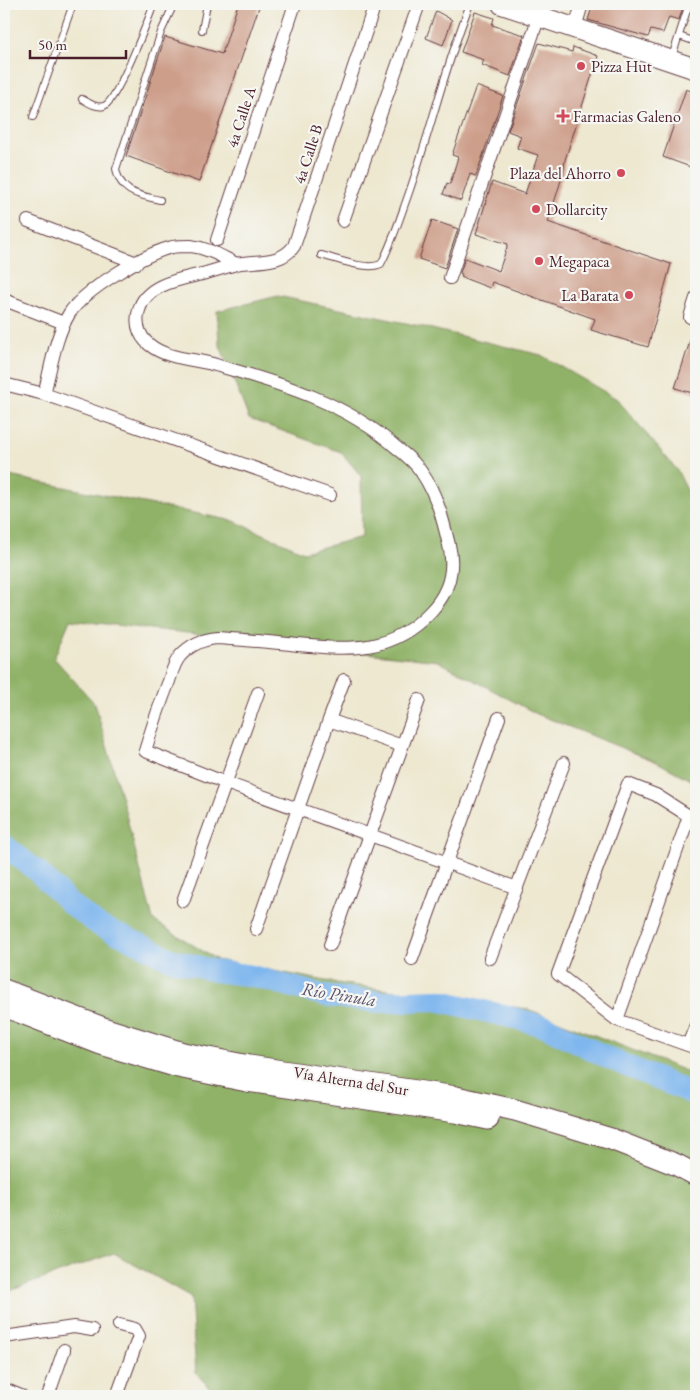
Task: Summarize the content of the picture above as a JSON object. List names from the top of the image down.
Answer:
{
  "streets": {
    "highway": ["Vía Alterna del Sur"],
    "street": ["4a Calle A", "4a Calle B"]
  },
  "water": ["Río Pinula"],
  "places": {
    "other": [
      "Pizza Hut",
      "Plaza del Ahorro",
      "Dollarcity",
      "Megapaca",
      "La Barata"
    ],
    "health": ["Farmacias Galeno"]
  },
  "scale_bar": "50 m"
}
